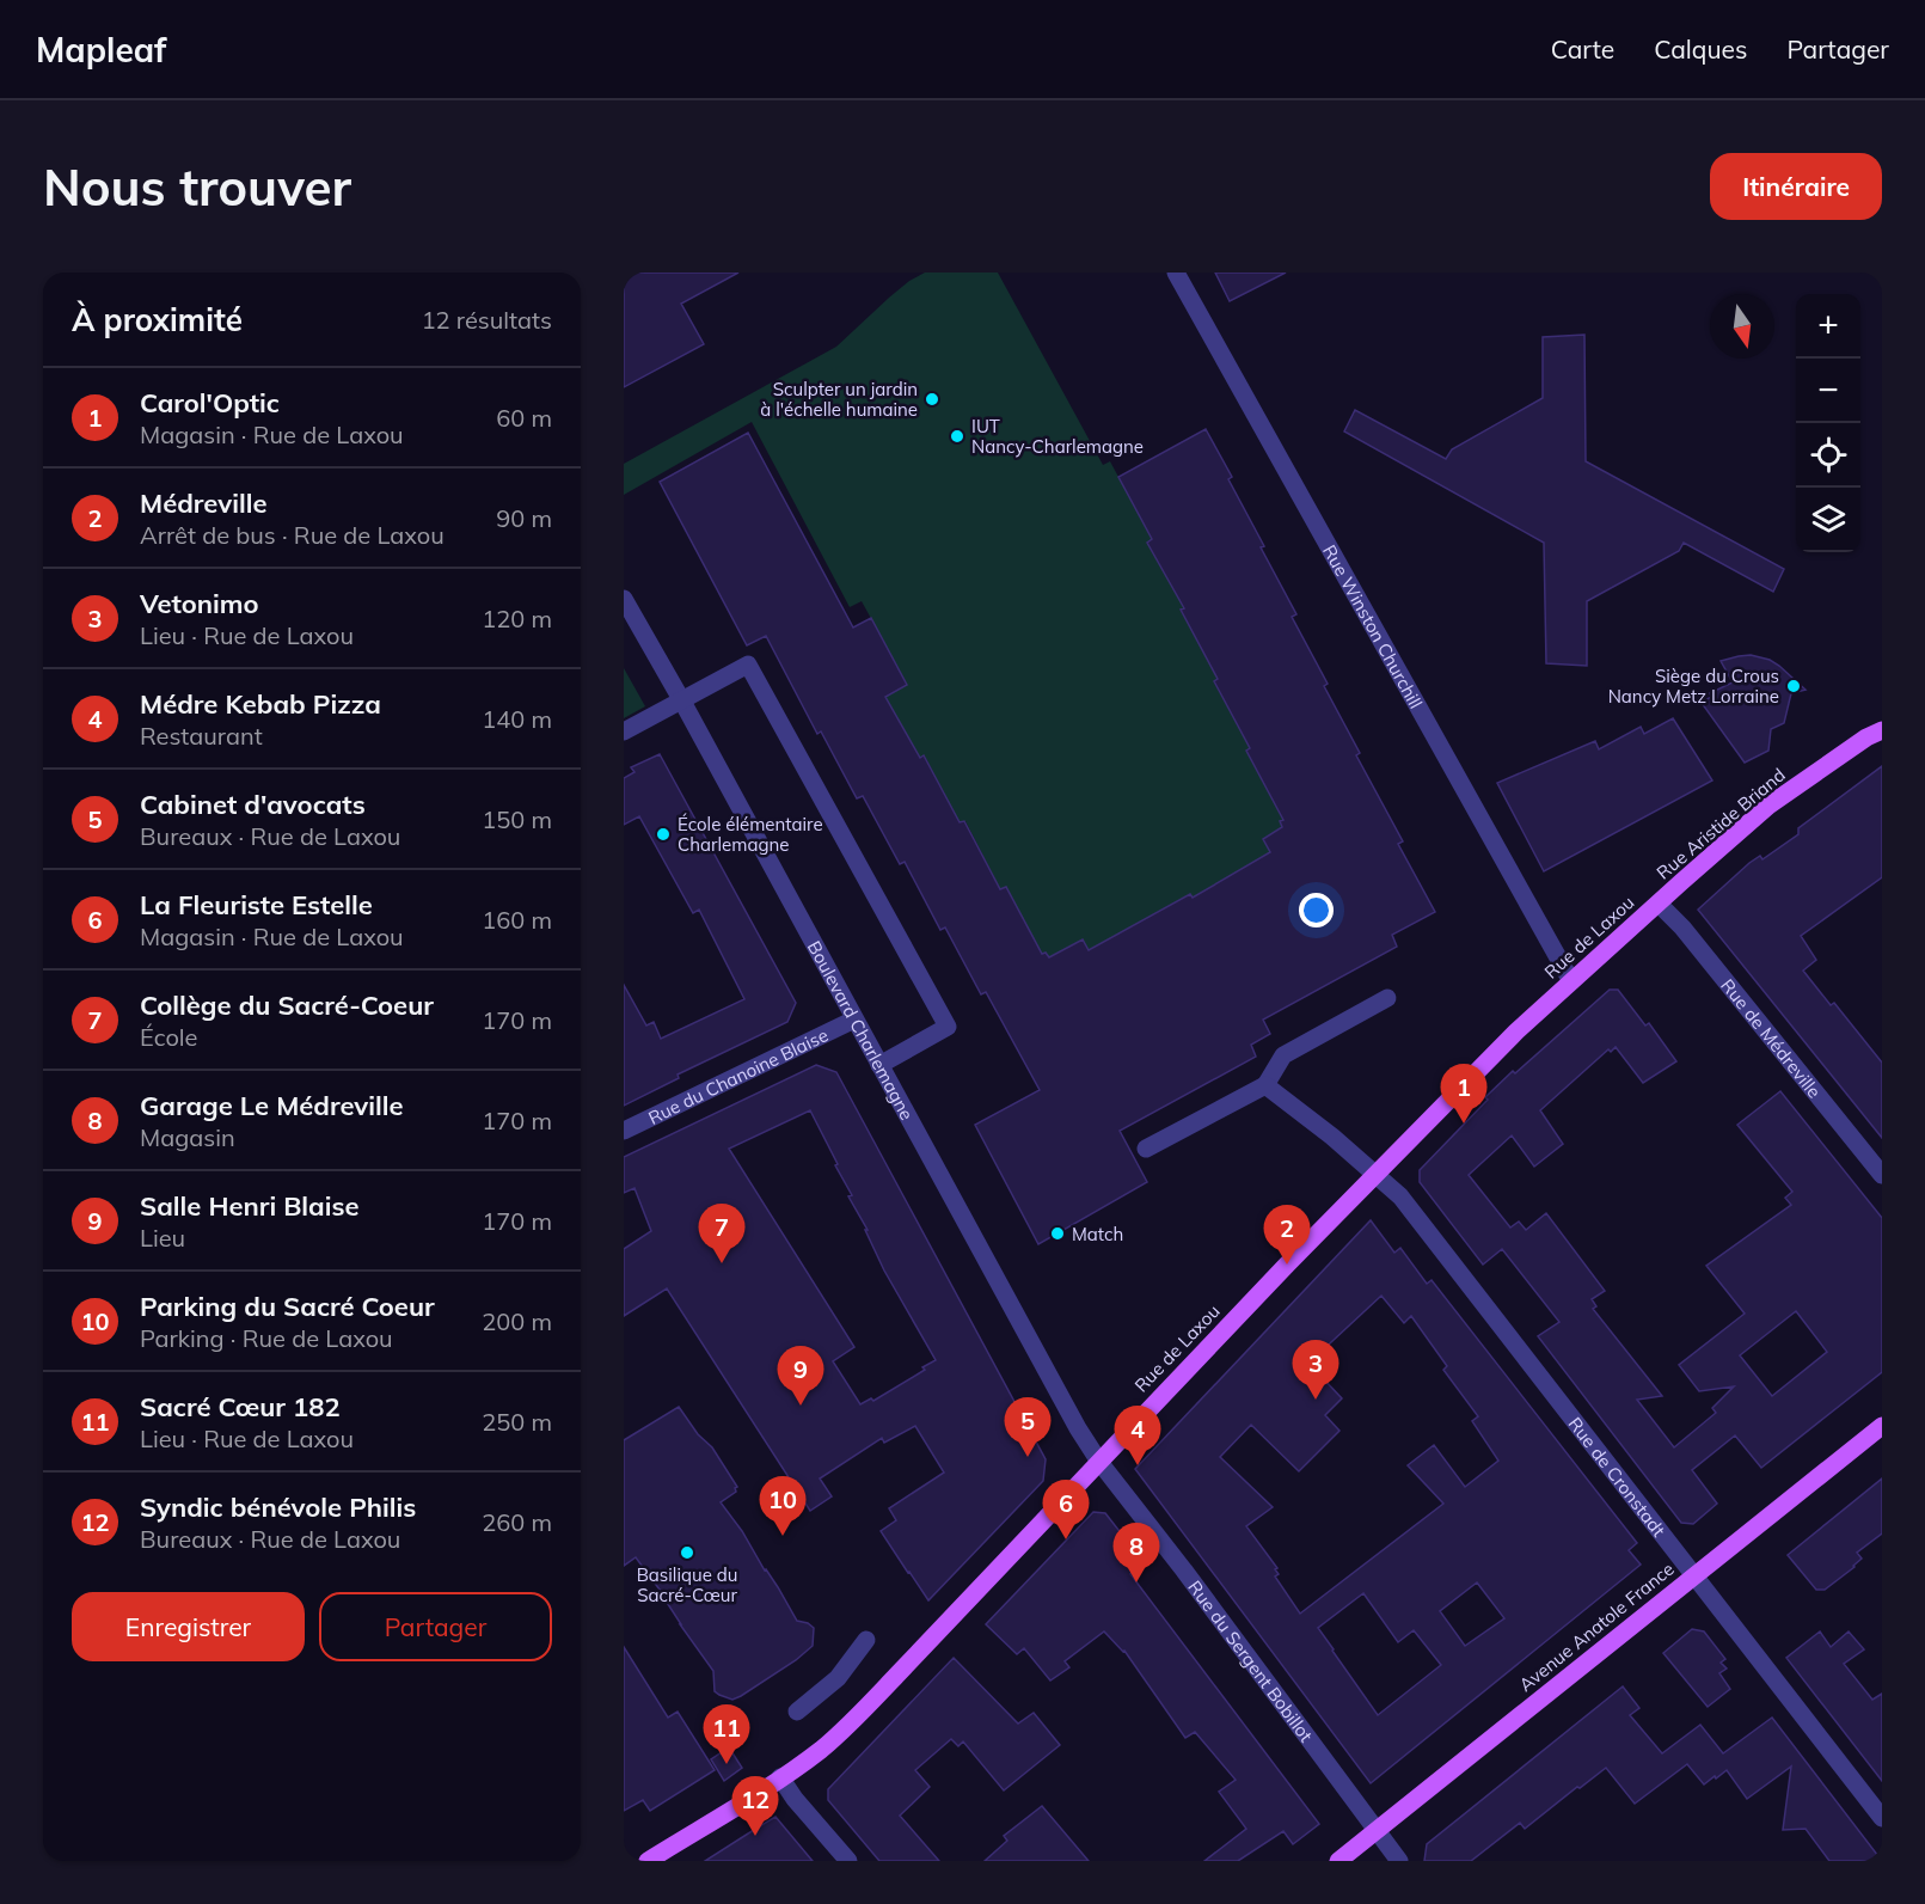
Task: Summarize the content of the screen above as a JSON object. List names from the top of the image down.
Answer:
{
  "streets": {
    "main road": ["Rue Aristide Briand", "Rue de Laxou", "Avenue Anatole France"],
    "street": [
      "Rue Winston Churchill",
      "Boulevard Charlemagne",
      "Rue de Médreville",
      "Rue du Chanoine Blaise",
      "Rue de Cronstadt",
      "Rue du Sergent Bobillot"
    ]
  },
  "crossings": [
    ["Rue Winston Churchill", "Rue de Laxou"],
    ["Rue Aristide Briand", "Rue de Laxou"],
    ["Rue Aristide Briand", "Rue de Médreville"],
    ["Rue de Laxou", "Boulevard Charlemagne"],
    ["Rue de Laxou", "Rue de Médreville"],
    ["Rue de Laxou", "Rue de Cronstadt"],
    ["Rue de Laxou", "Rue du Sergent Bobillot"],
    ["Boulevard Charlemagne", "Rue du Chanoine Blaise"],
    ["Boulevard Charlemagne", "Rue du Sergent Bobillot"],
    ["Rue de Cronstadt", "Avenue Anatole France"],
    ["Avenue Anatole France", "Rue du Sergent Bobillot"]
  ],
  "places": [
    "Sculpter un jardin à l'échelle humaine",
    "IUT Nancy-Charlemagne",
    "Siège du Crous Nancy Metz Lorraine",
    "École élémentaire Charlemagne",
    "Match",
    "Basilique du Sacré-Cœur"
  ],
  "north": "bottom",
  "page": {
    "header": "Mapleaf",
    "nav": ["Carte", "Calques", "Partager"],
    "buttons": [
      "Itinéraire",
      ["Enregistrer", "Partager"]
    ],
    "title": "Nous trouver",
    "heading": ["À proximité", "12 résultats"],
    "map_buttons": ["+", "−"],
    "list": [
      {
        "mark": "1",
        "name": "Carol'Optic",
        "note": "Magasin · Rue de Laxou",
        "value": "60 m"
      },
      {
        "mark": "2",
        "name": "Médreville",
        "note": "Arrêt de bus · Rue de Laxou",
        "value": "90 m"
      },
      {
        "mark": "3",
        "name": "Vetonimo",
        "note": "Lieu · Rue de Laxou",
        "value": "120 m"
      },
      {
        "mark": "4",
        "name": "Médre Kebab Pizza",
        "note": "Restaurant",
        "value": "140 m"
      },
      {
        "mark": "5",
        "name": "Cabinet d'avocats",
        "note": "Bureaux · Rue de Laxou",
        "value": "150 m"
      },
      {
        "mark": "6",
        "name": "La Fleuriste Estelle",
        "note": "Magasin · Rue de Laxou",
        "value": "160 m"
      },
      {
        "mark": "7",
        "name": "Collège du Sacré-Coeur",
        "note": "École",
        "value": "170 m"
      },
      {
        "mark": "8",
        "name": "Garage Le Médreville",
        "note": "Magasin",
        "value": "170 m"
      },
      {
        "mark": "9",
        "name": "Salle Henri Blaise",
        "note": "Lieu",
        "value": "170 m"
      },
      {
        "mark": "10",
        "name": "Parking du Sacré Coeur",
        "note": "Parking · Rue de Laxou",
        "value": "200 m"
      },
      {
        "mark": "11",
        "name": "Sacré Cœur 182",
        "note": "Lieu · Rue de Laxou",
        "value": "250 m"
      },
      {
        "mark": "12",
        "name": "Syndic bénévole Philis",
        "note": "Bureaux · Rue de Laxou",
        "value": "260 m"
      }
    ],
    "pins": [
      "1",
      "7",
      "2",
      "3",
      "9",
      "5",
      "4",
      "10",
      "6",
      "8",
      "11",
      "12"
    ]
  }
}
